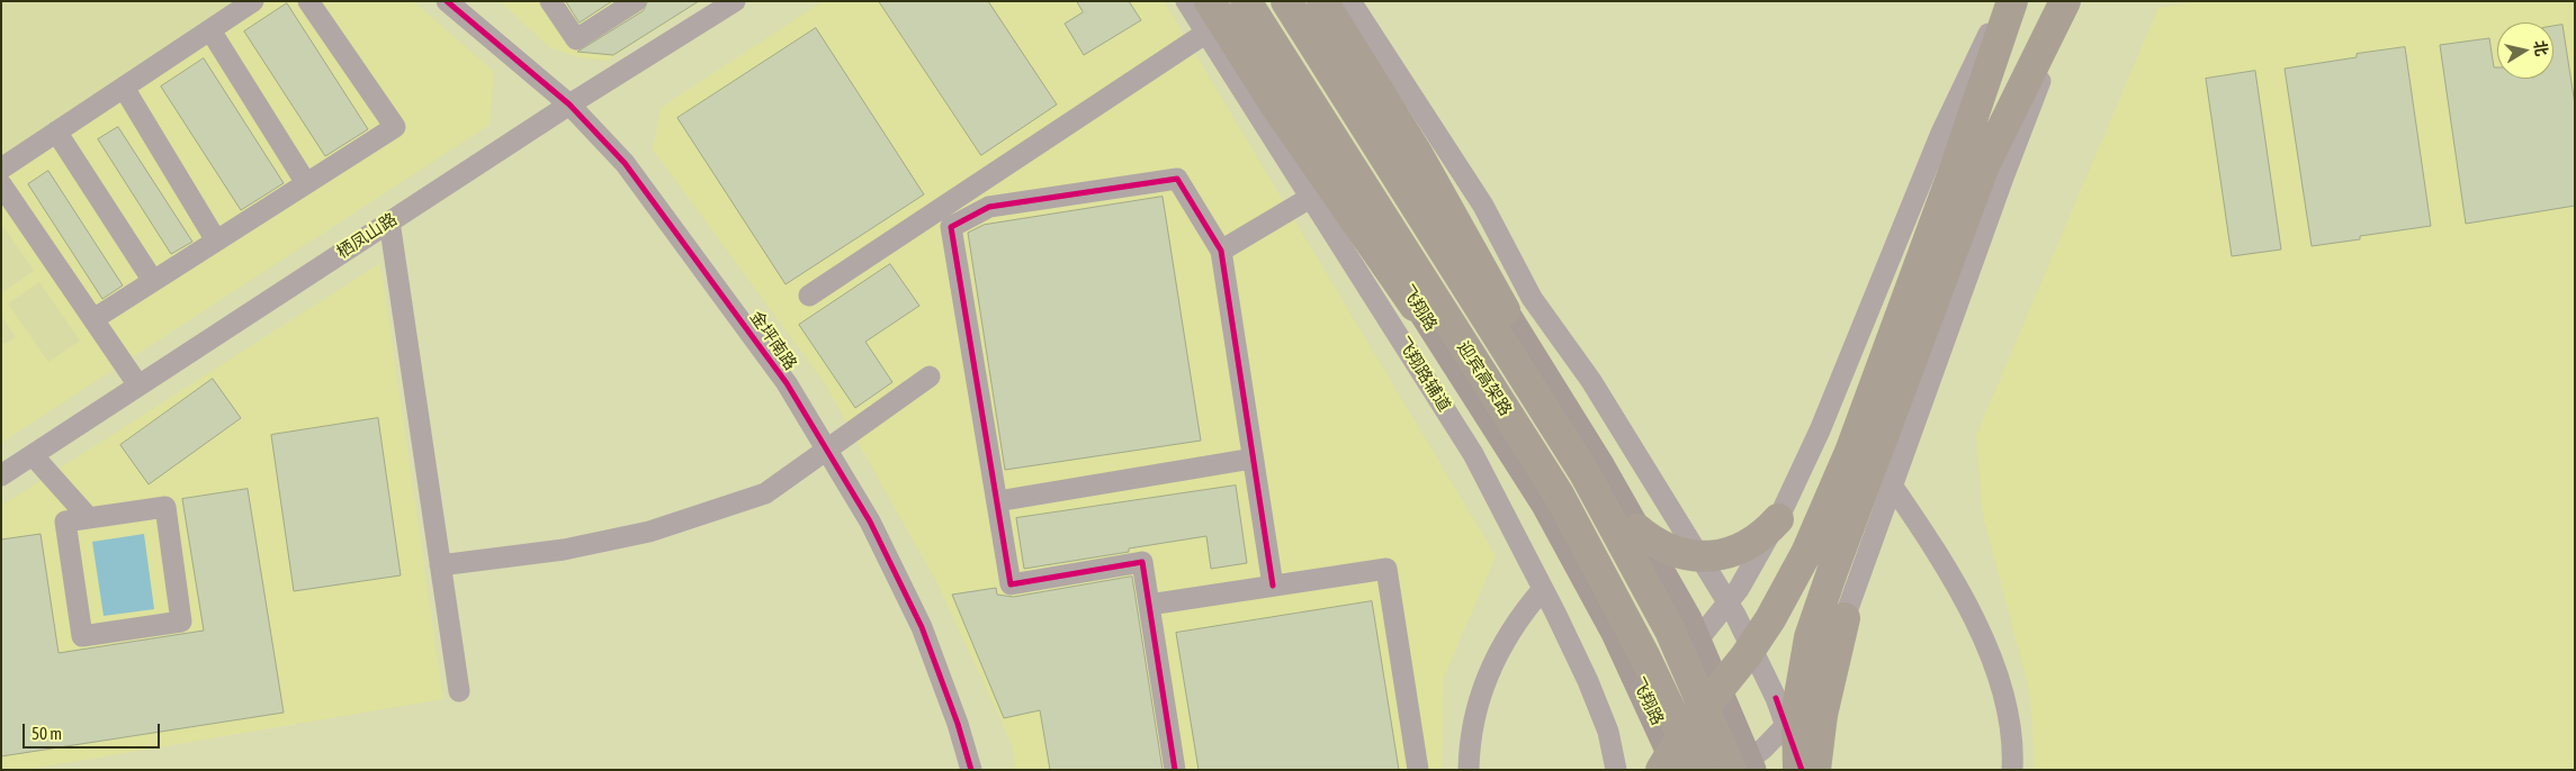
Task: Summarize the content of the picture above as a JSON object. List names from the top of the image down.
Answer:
{
  "streets": {
    "highway": ["迎宾高架路"],
    "main road": ["飞翔路"],
    "street": ["栖凤山路", "金坪南路", "飞翔路辅道"]
  },
  "crossings": [
    ["栖凤山路", "金坪南路"]
  ],
  "scale_bar": "50 m",
  "north": "right"
}
